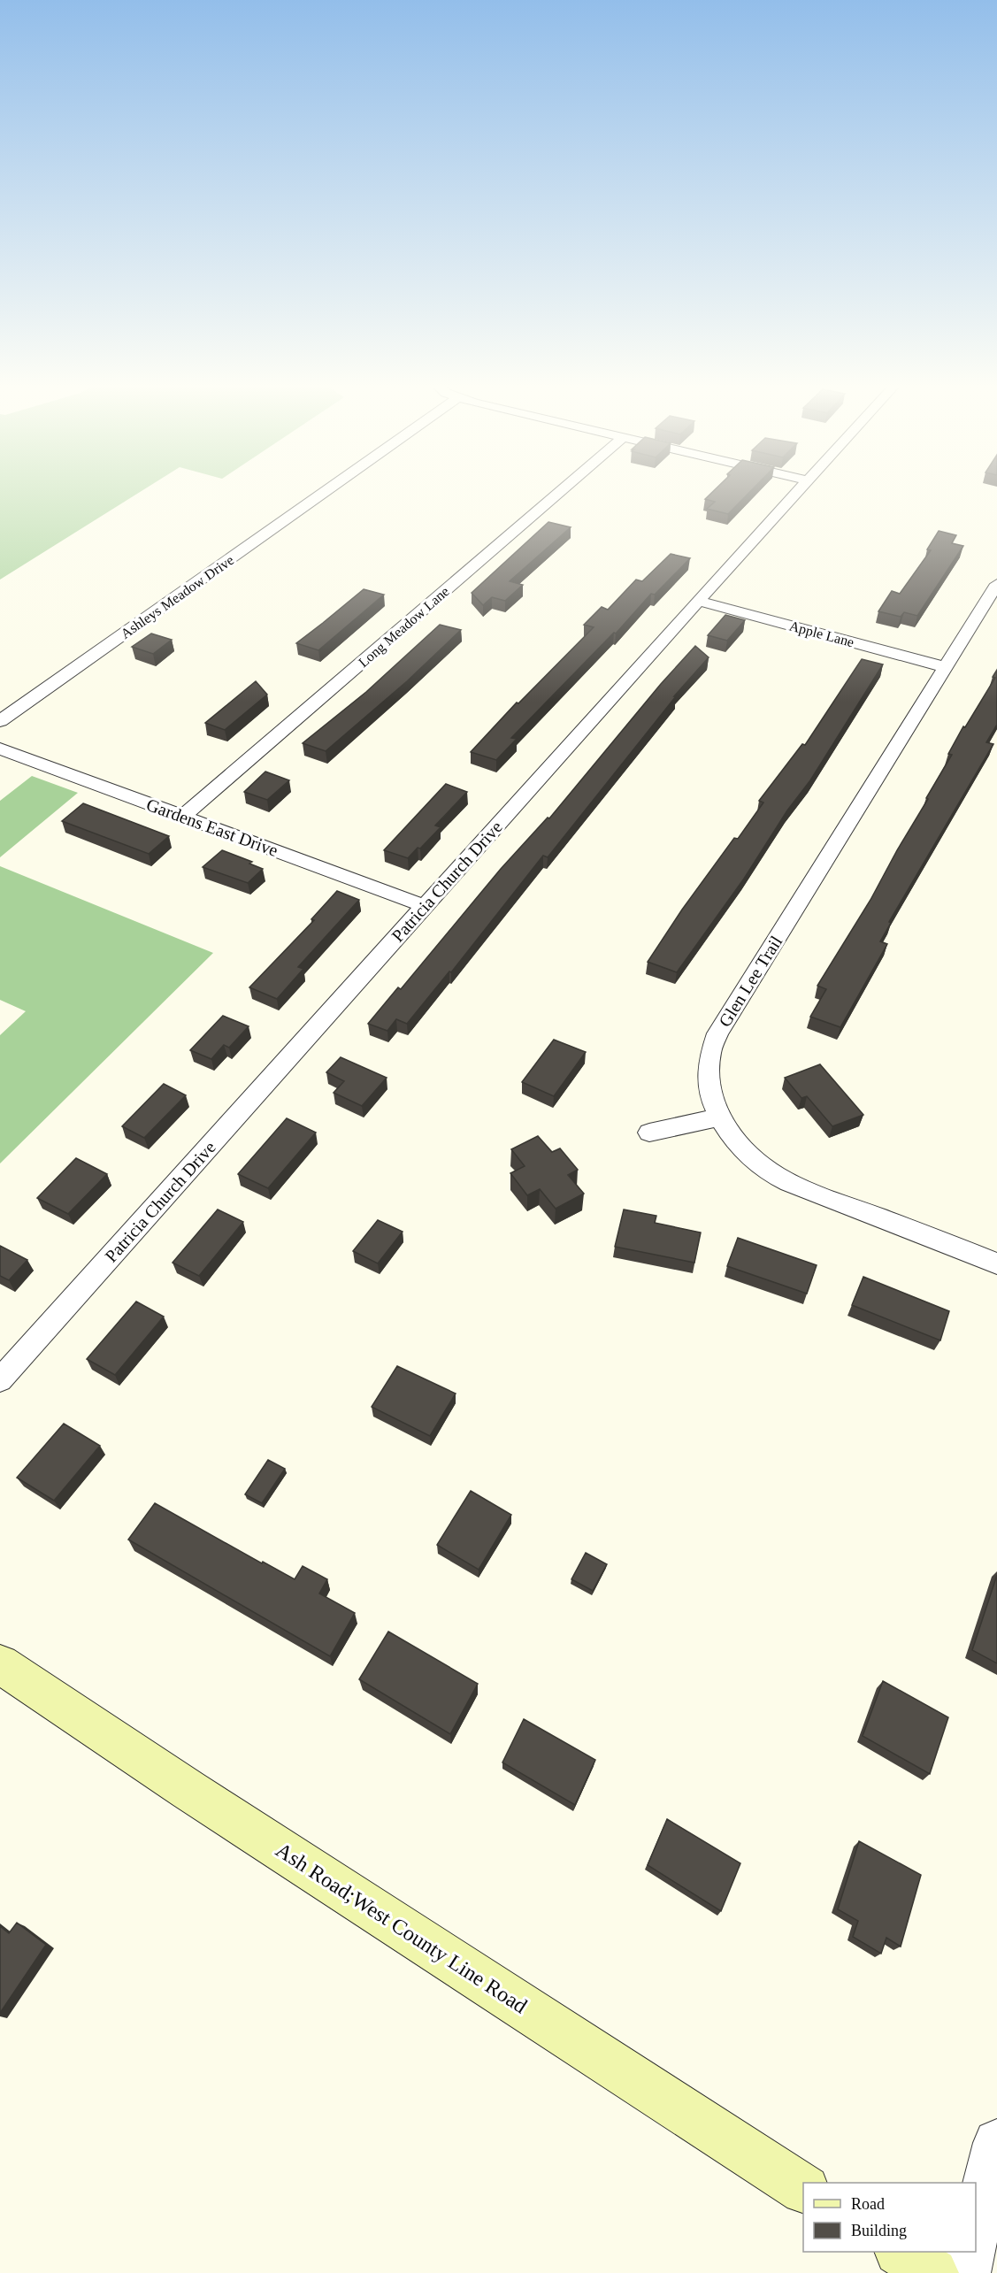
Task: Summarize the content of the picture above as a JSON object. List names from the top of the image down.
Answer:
{
  "streets": {
    "main road": ["Ash Road;West County Line Road"],
    "street": [
      "Ashleys Meadow Drive",
      "Long Meadow Lane",
      "Apple Lane",
      "Gardens East Drive",
      "Patricia Church Drive",
      "Glen Lee Trail"
    ]
  },
  "crossings": [
    ["Long Meadow Lane", "Gardens East Drive"],
    ["Apple Lane", "Patricia Church Drive"],
    ["Apple Lane", "Glen Lee Trail"],
    ["Gardens East Drive", "Patricia Church Drive"]
  ],
  "legend": ["Road", "Building"]
}
